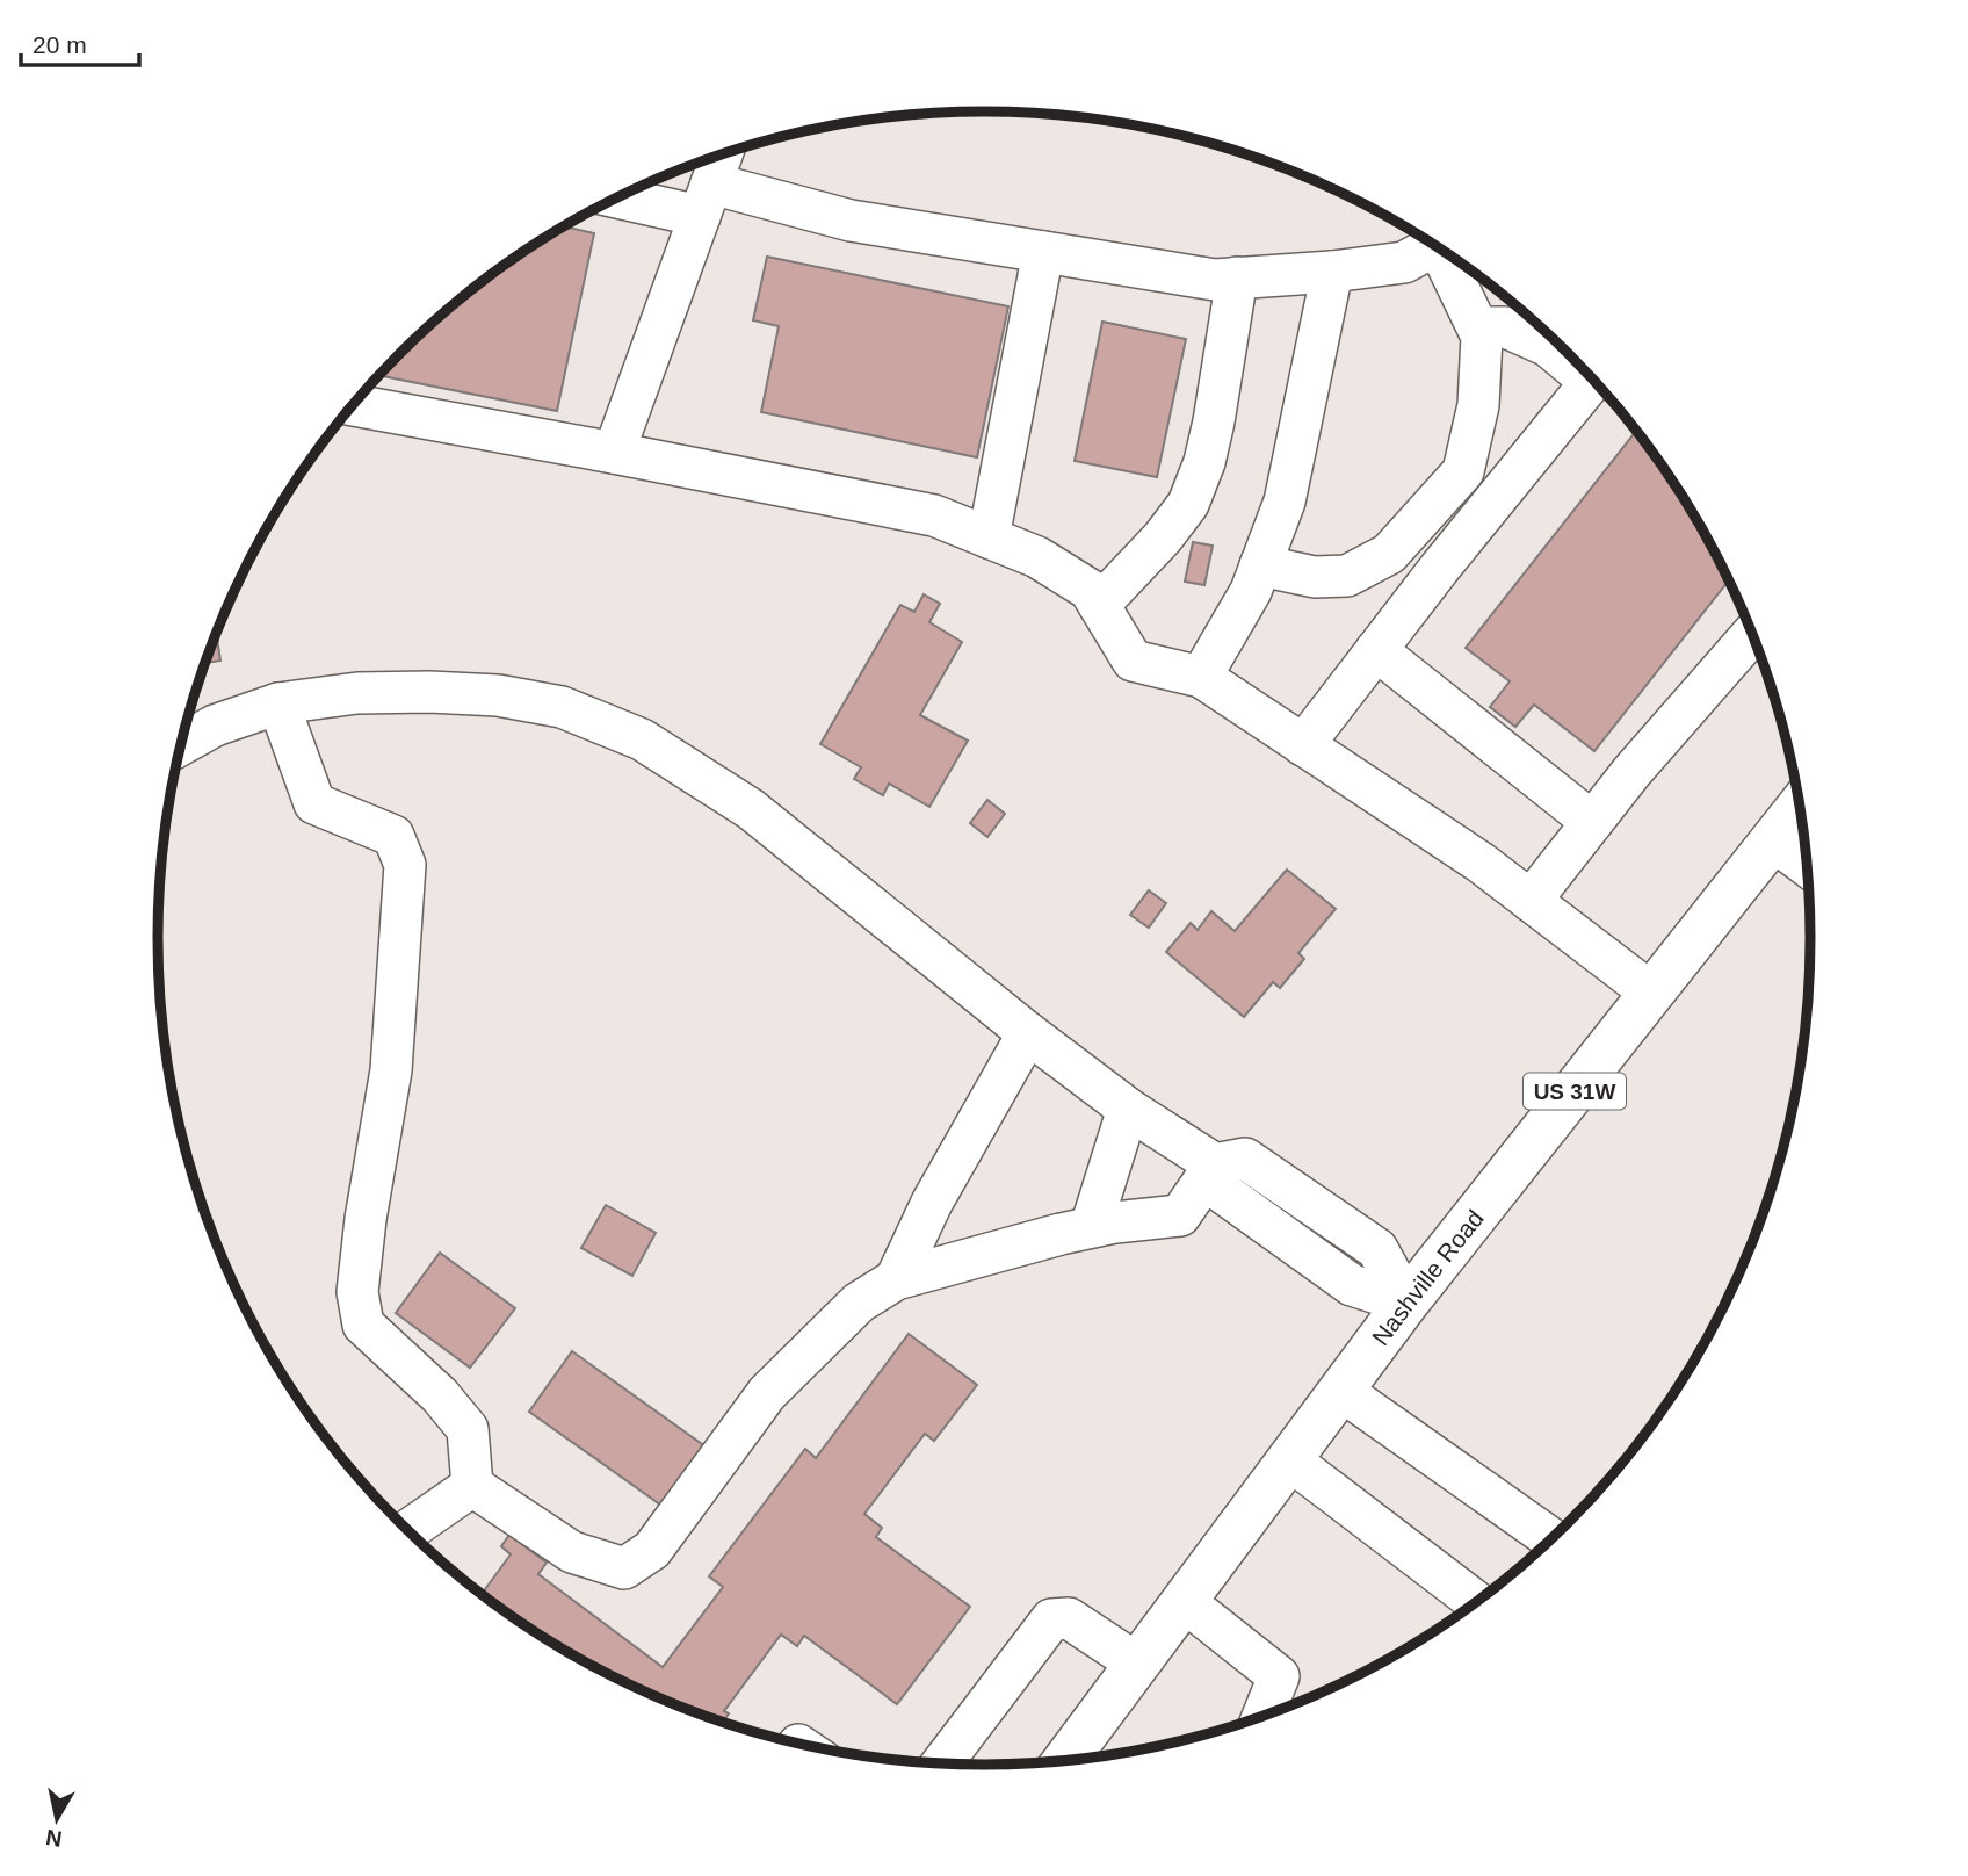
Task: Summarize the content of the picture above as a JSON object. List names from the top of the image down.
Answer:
{
  "streets": {
    "main road": ["US 31W", "Nashville Road"]
  },
  "scale_bar": "20 m",
  "north": "bottom"
}
